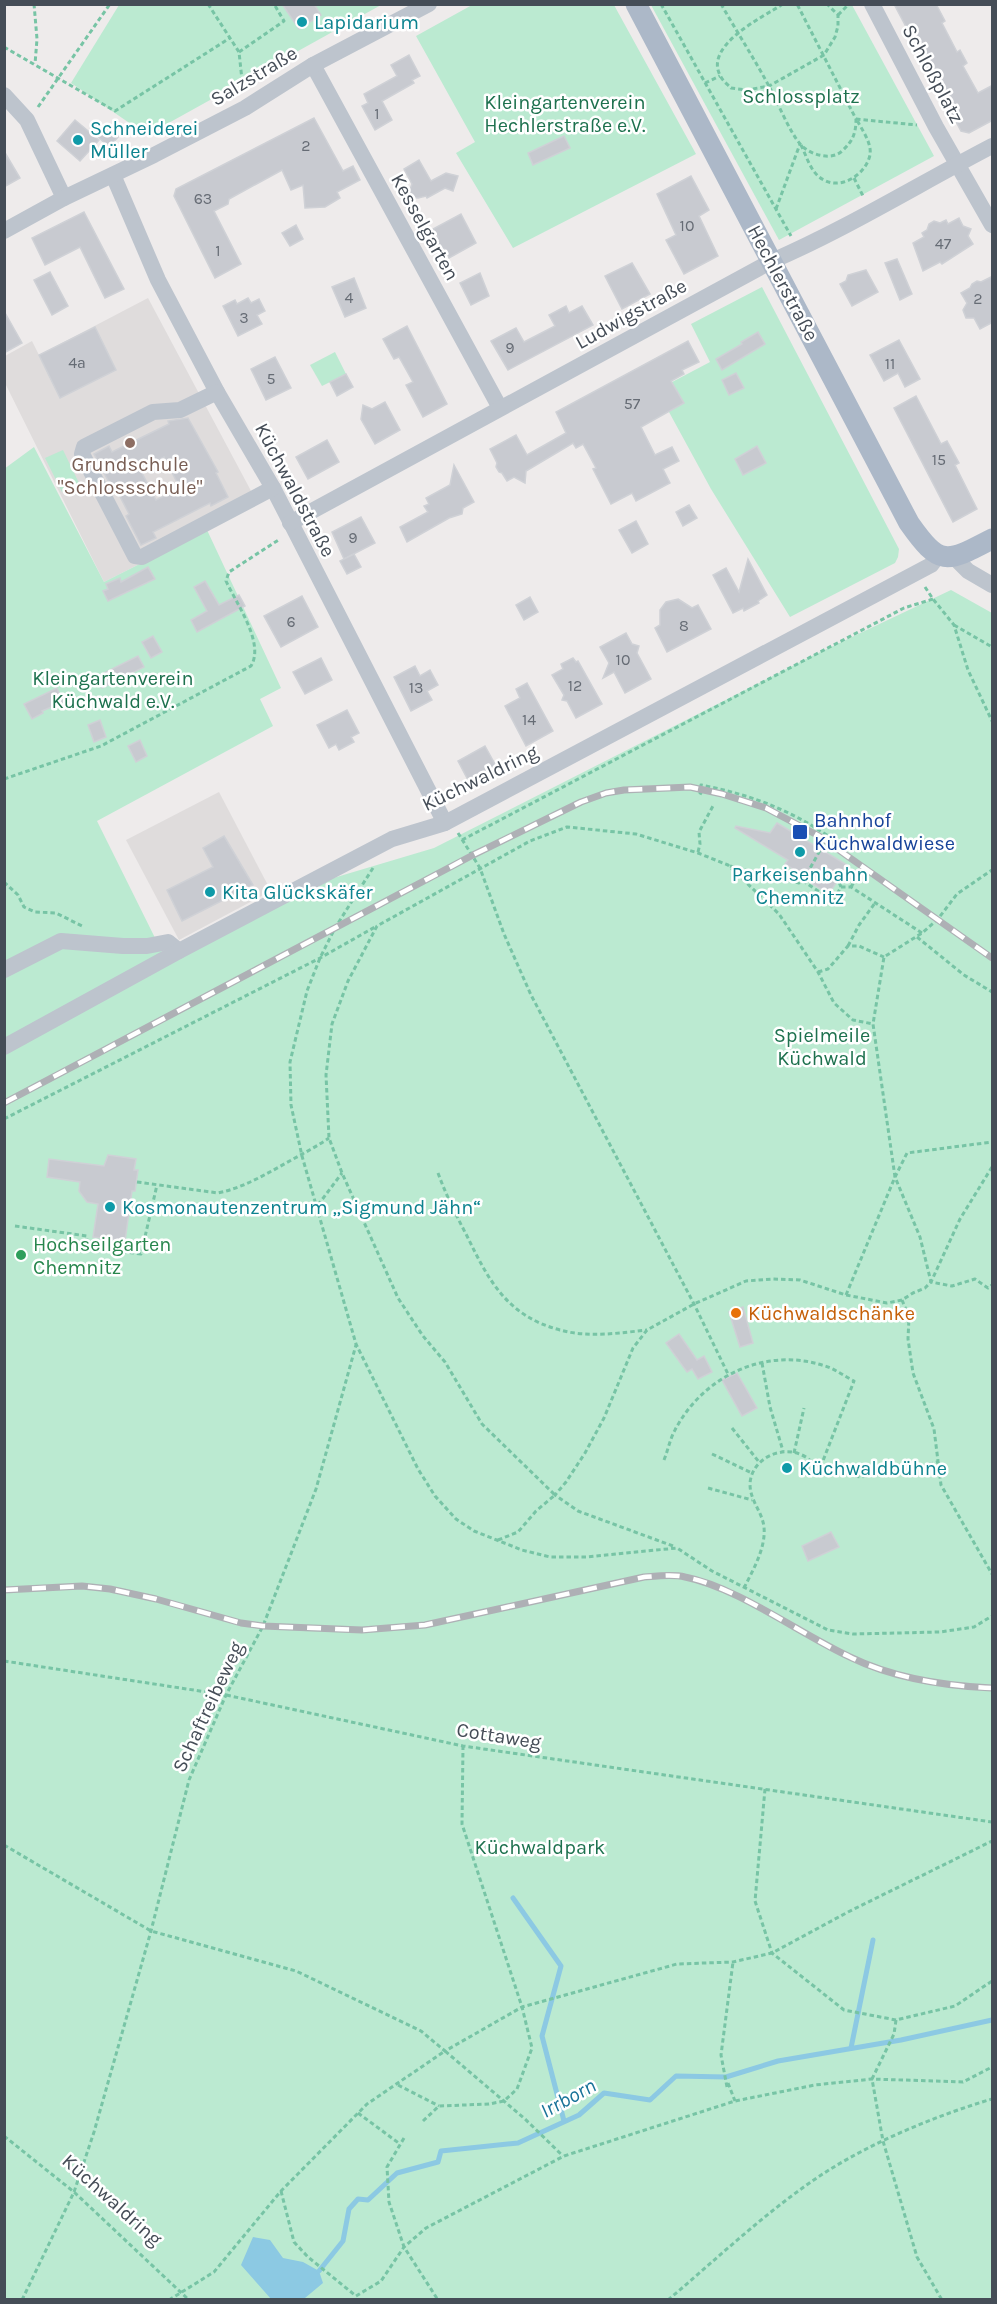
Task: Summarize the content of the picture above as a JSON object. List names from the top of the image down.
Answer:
{
  "streets": {
    "main road": ["Hechlerstraße"],
    "street": [
      "Schloßplatz",
      "Salzstraße",
      "Kesselgarten",
      "Ludwigstraße",
      "Küchwaldstraße",
      "Küchwaldring"
    ],
    "path": ["Schaftreibeweg", "Cottaweg"]
  },
  "crossings": [
    ["Schloßplatz", "Ludwigstraße"],
    ["Salzstraße", "Kesselgarten"],
    ["Salzstraße", "Küchwaldstraße"],
    ["Kesselgarten", "Ludwigstraße"],
    ["Hechlerstraße", "Ludwigstraße"],
    ["Hechlerstraße", "Küchwaldring"],
    ["Ludwigstraße", "Küchwaldstraße"],
    ["Küchwaldstraße", "Küchwaldring"],
    ["Küchwaldring", "Schaftreibeweg"],
    ["Schaftreibeweg", "Cottaweg"]
  ],
  "water": ["Irrborn"],
  "parks": [
    "Schlossplatz",
    "Kleingartenverein Hechlerstraße e.V.",
    "Kleingartenverein Küchwald e.V.",
    "Spielmeile Küchwald",
    "Küchwaldpark"
  ],
  "places": {
    "other": [
      "Lapidarium",
      "Schneiderei Müller",
      "Grundschule \"Schlossschule\"",
      "Parkeisenbahn Chemnitz",
      "Kita Glückskäfer",
      "Kosmonautenzentrum „Sigmund Jähn“",
      "Hochseilgarten Chemnitz",
      "Küchwaldschänke",
      "Küchwaldbühne"
    ],
    "transit": ["Bahnhof Küchwaldwiese"]
  },
  "house_numbers": [
    "1",
    "2",
    "63",
    "10",
    "47",
    "1",
    "4",
    "2",
    "3",
    "9",
    "4a",
    "11",
    "5",
    "57",
    "15",
    "9",
    "6",
    "8",
    "10",
    "12",
    "13",
    "14"
  ]
}
